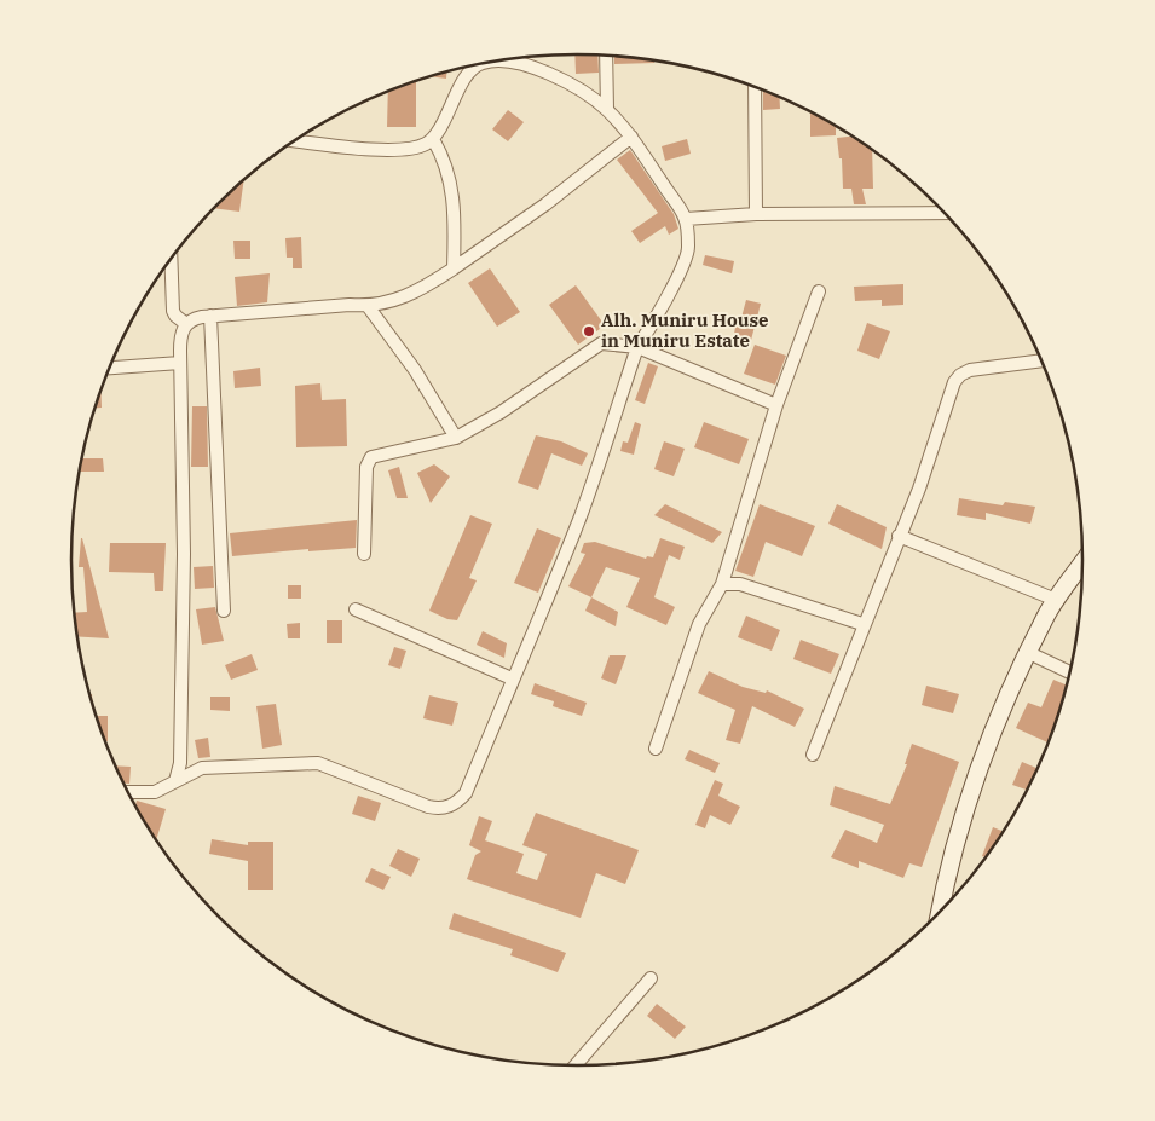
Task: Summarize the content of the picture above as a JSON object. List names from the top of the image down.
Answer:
{
  "places": ["Alh. Muniru House in Muniru Estate"]
}
